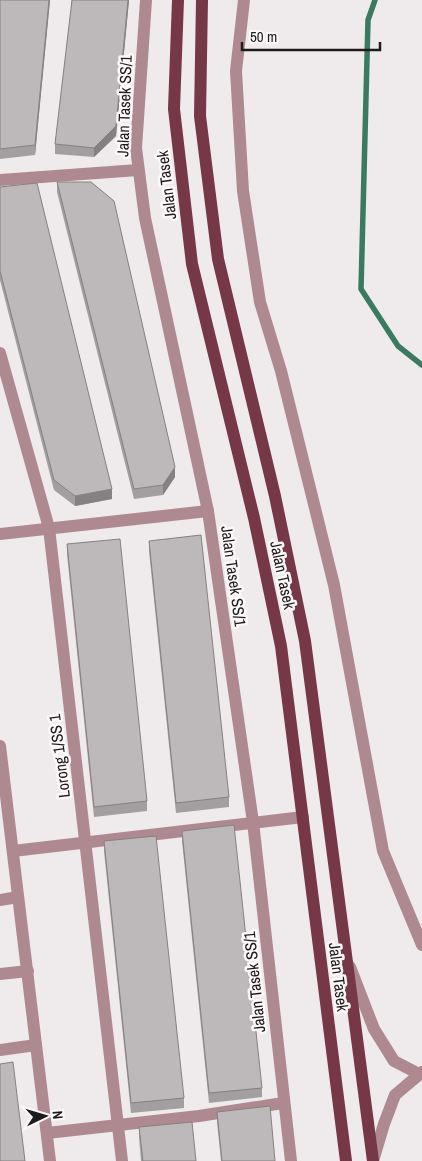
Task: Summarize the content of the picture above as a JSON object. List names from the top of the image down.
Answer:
{
  "streets": {
    "main road": ["Jalan Tasek"],
    "street": ["Jalan Tasek SS/1", "Lorong 1/SS 1"]
  },
  "scale_bar": "50 m",
  "north": "right"
}
